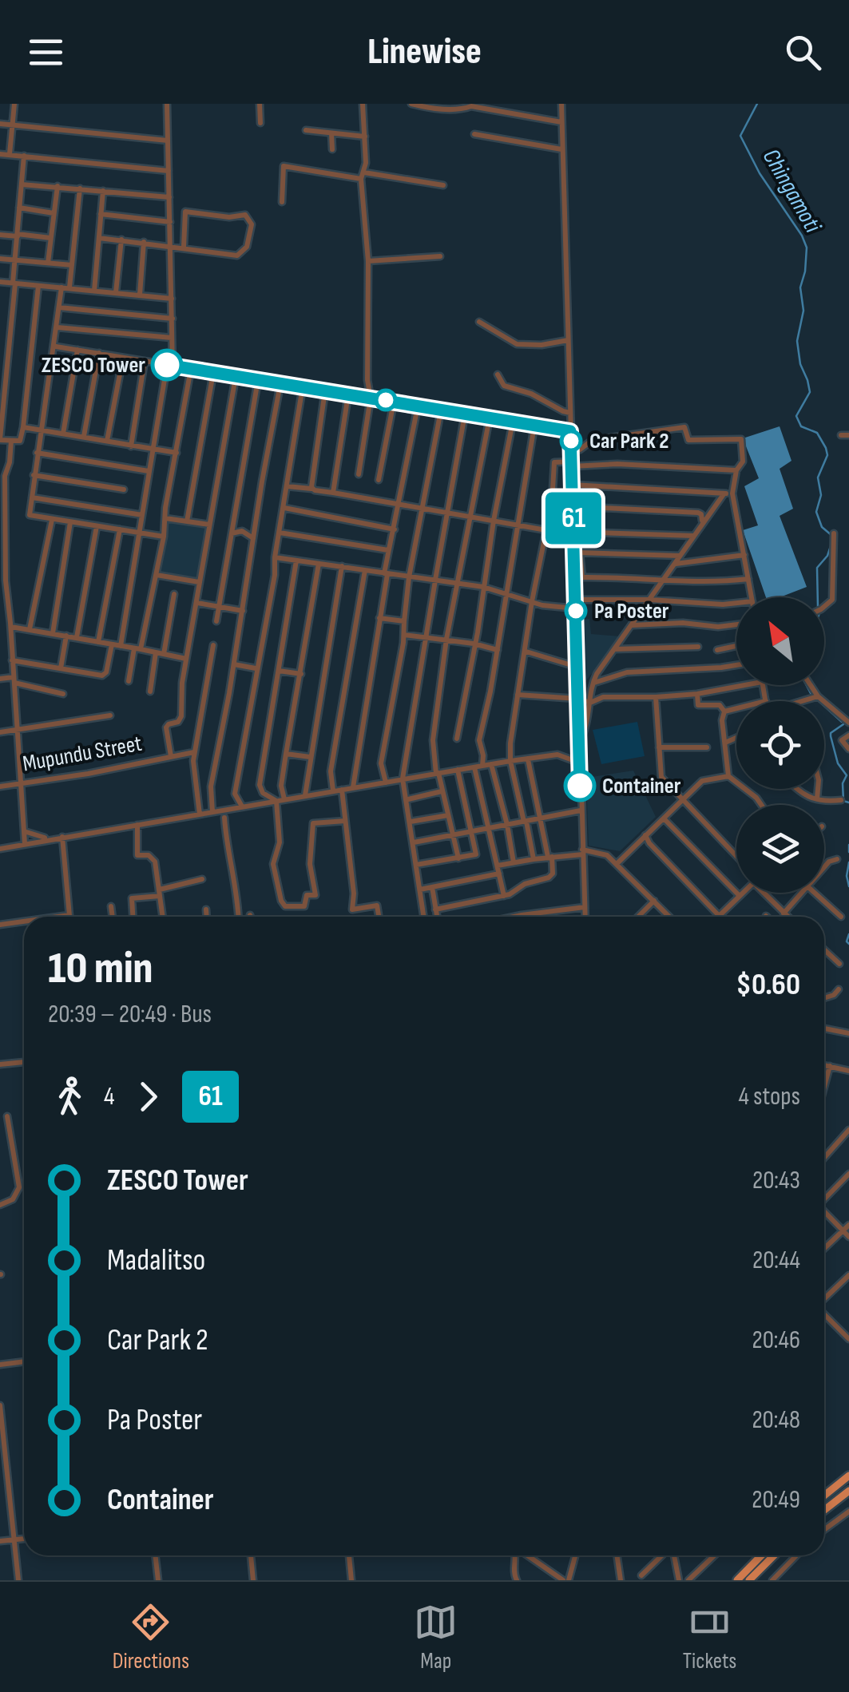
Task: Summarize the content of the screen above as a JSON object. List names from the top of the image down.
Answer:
{
  "streets": {
    "street": ["Mupundu Street"]
  },
  "water": ["Chingamoti"],
  "places": [
    "ZESCO Tower",
    "Car Park 2",
    "Pa Poster",
    "Container"
  ],
  "lines": ["bus line 61"],
  "north": "top left",
  "page": {
    "header": "Linewise",
    "on_map": "61",
    "heading": ["10 min", "20:39 – 20:49 · Bus", "$0.60"],
    "legs": ["4", "61", "4 stops"],
    "list": [
      {
        "name": "ZESCO Tower",
        "value": "20:43"
      },
      {
        "name": "Madalitso",
        "value": "20:44"
      },
      {
        "name": "Car Park 2",
        "value": "20:46"
      },
      {
        "name": "Pa Poster",
        "value": "20:48"
      },
      {
        "name": "Container",
        "value": "20:49"
      }
    ],
    "tabs": ["Directions", "Map", "Tickets"]
  }
}
